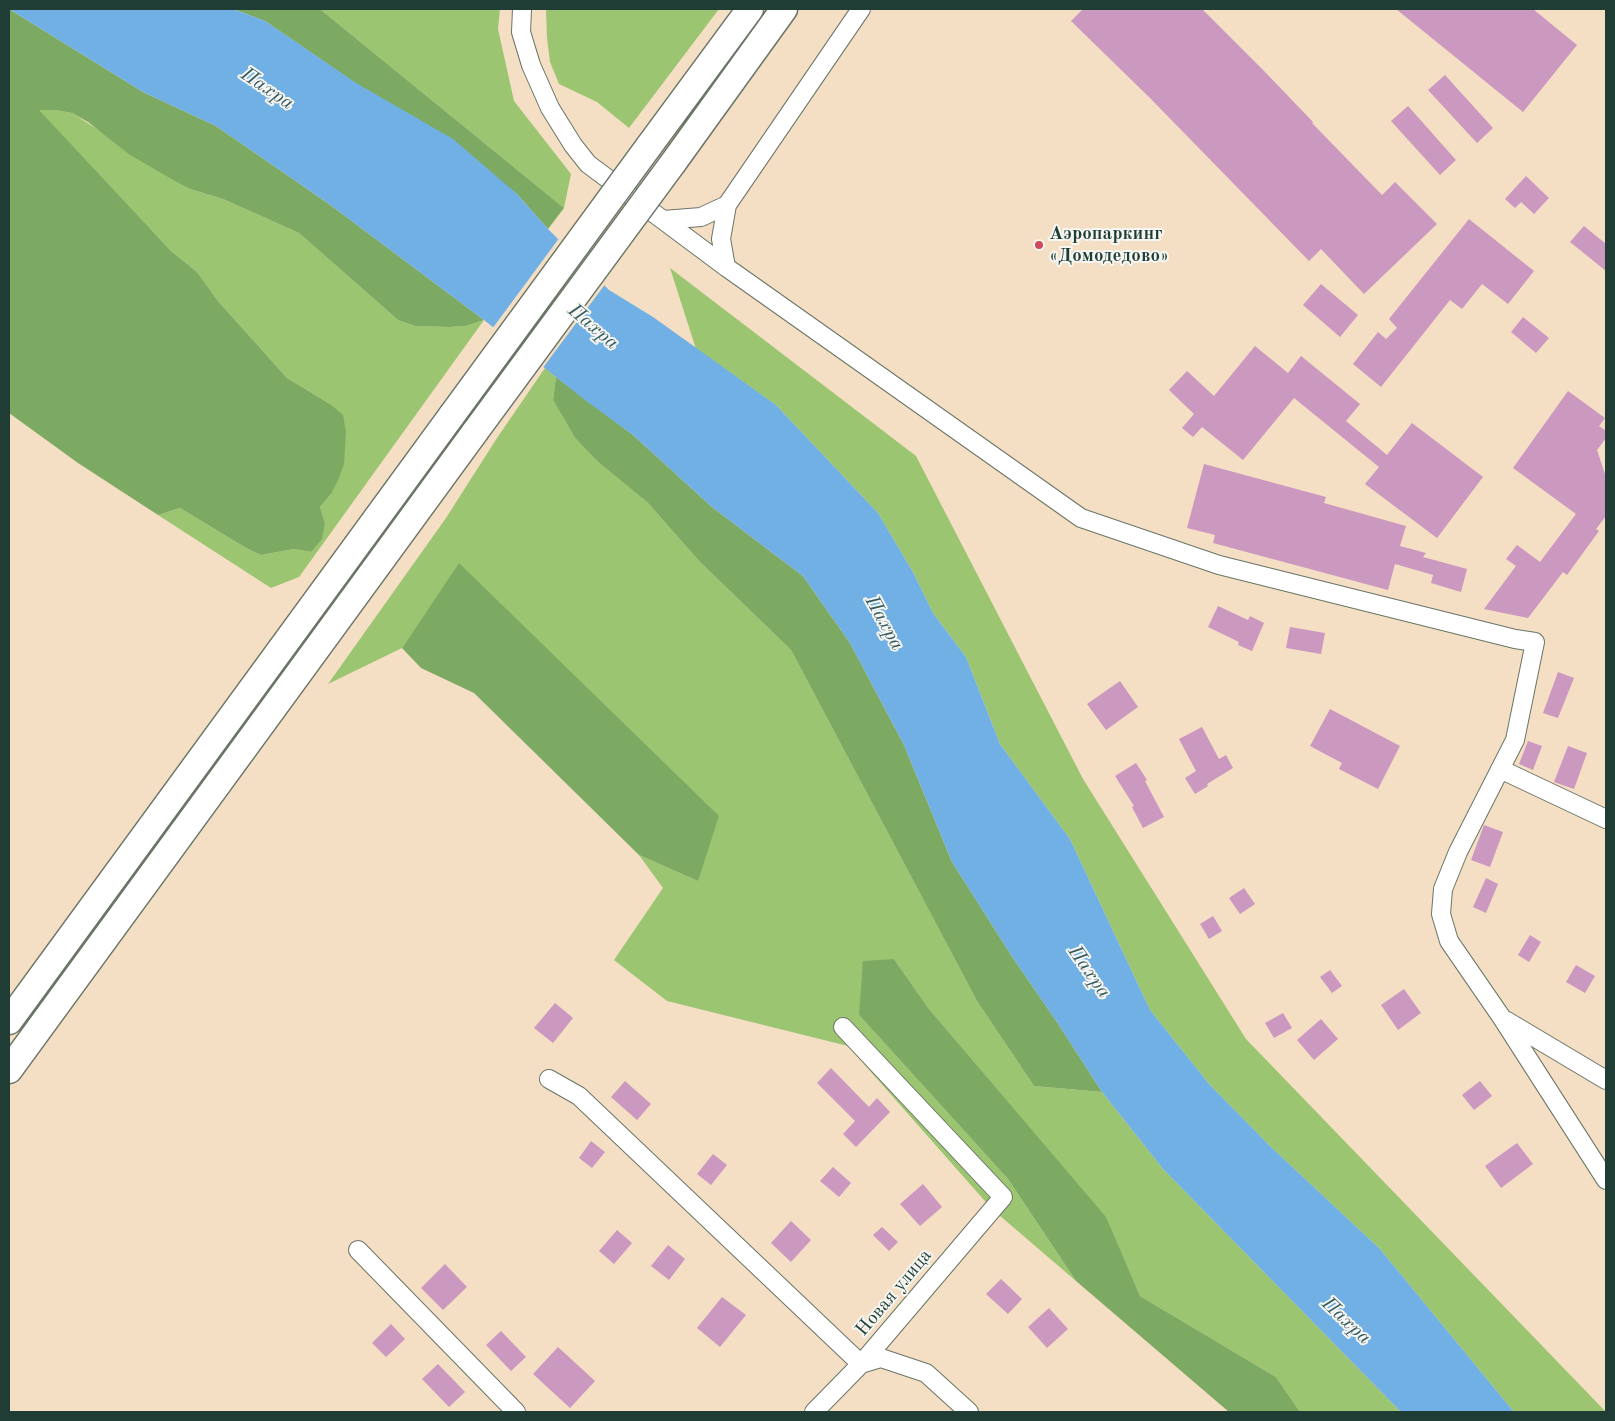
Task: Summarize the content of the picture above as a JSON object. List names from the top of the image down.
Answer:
{
  "streets": {
    "street": ["Новая улица"]
  },
  "water": ["Пахра"],
  "places": ["Аэропаркинг «Домодедово»"]
}
